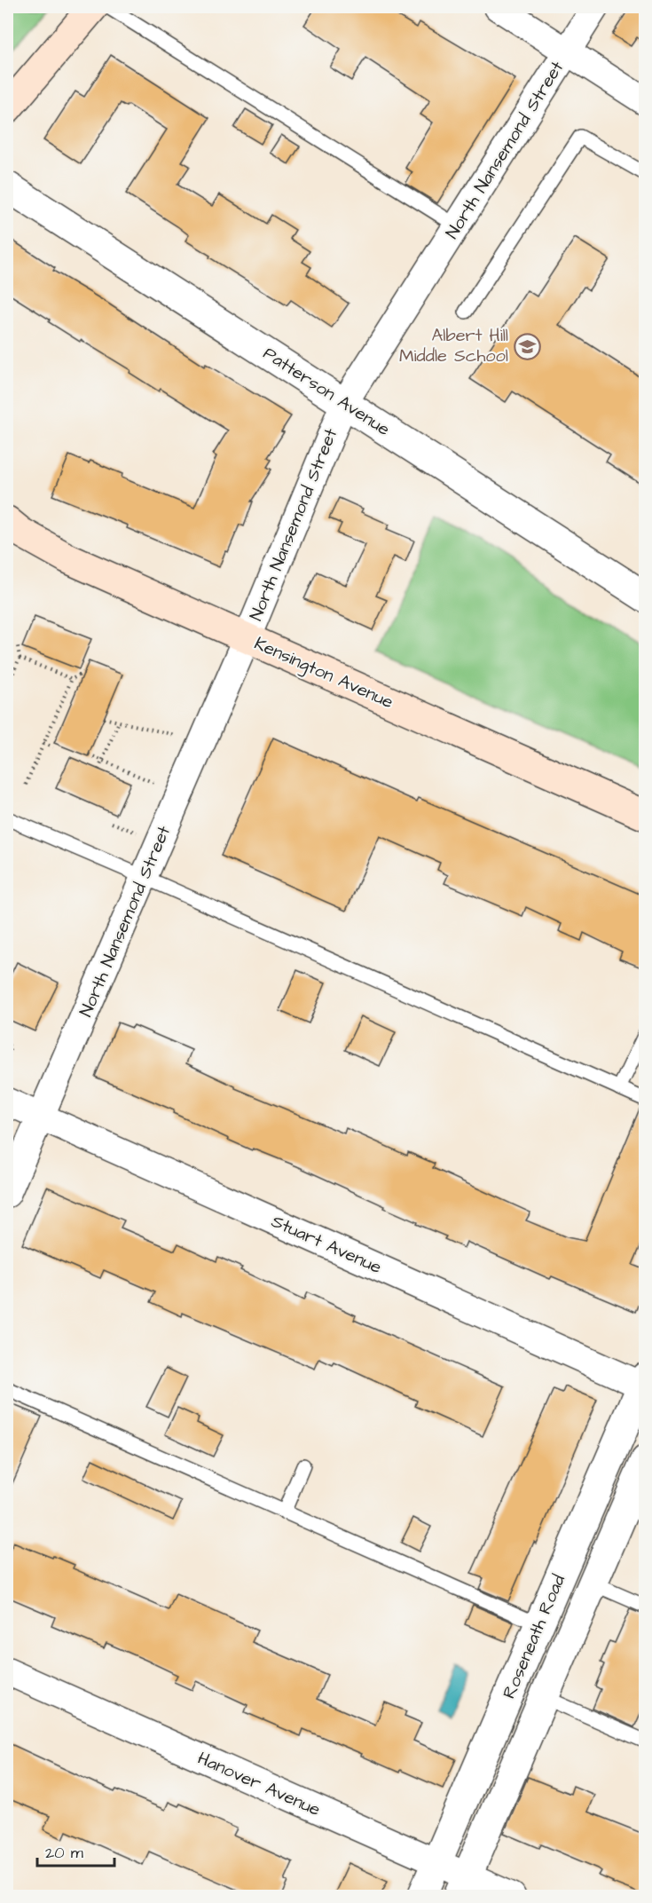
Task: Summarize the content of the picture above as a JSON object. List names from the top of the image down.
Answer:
{
  "streets": {
    "main road": ["Kensington Avenue"],
    "street": [
      "North Nansemond Street",
      "Patterson Avenue",
      "Stuart Avenue",
      "Roseneath Road",
      "Hanover Avenue"
    ]
  },
  "crossings": [
    ["North Nansemond Street", "Patterson Avenue"],
    ["North Nansemond Street", "Kensington Avenue"],
    ["North Nansemond Street", "Stuart Avenue"],
    ["Stuart Avenue", "Roseneath Road"],
    ["Roseneath Road", "Hanover Avenue"]
  ],
  "places": {
    "school or university": ["Albert Hill Middle School"]
  },
  "scale_bar": "20 m"
}
